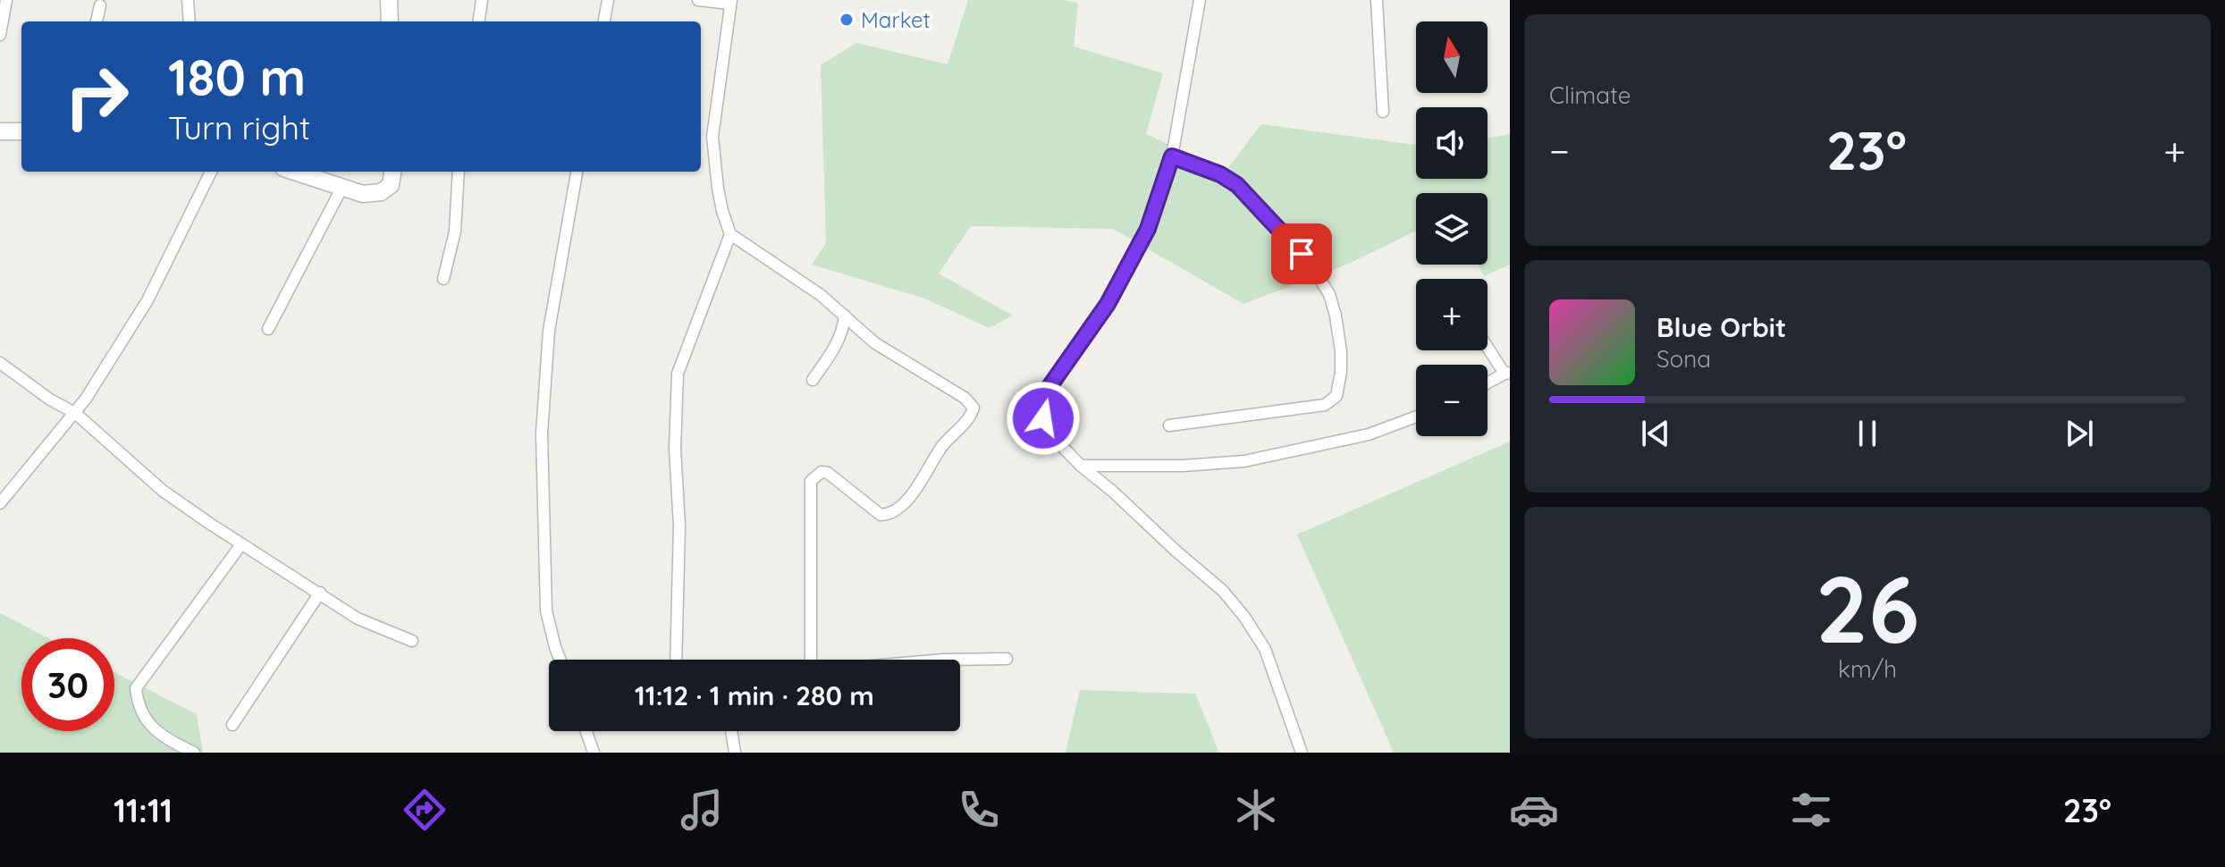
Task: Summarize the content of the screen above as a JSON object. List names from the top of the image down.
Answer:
{
  "places": ["Market"],
  "north": "top",
  "page": {
    "tile": [
      "Climate",
      ["26", "km/h"]
    ],
    "map_buttons": ["+", "−"],
    "turn": ["180 m", "Turn right"],
    "heat": ["−", "23°", "+"],
    "song": ["Blue Orbit", "Sona"],
    "limit": "30",
    "trip": "11:12 · 1 min · 280 m",
    "tabs": ["11:11", "23°"]
  }
}
